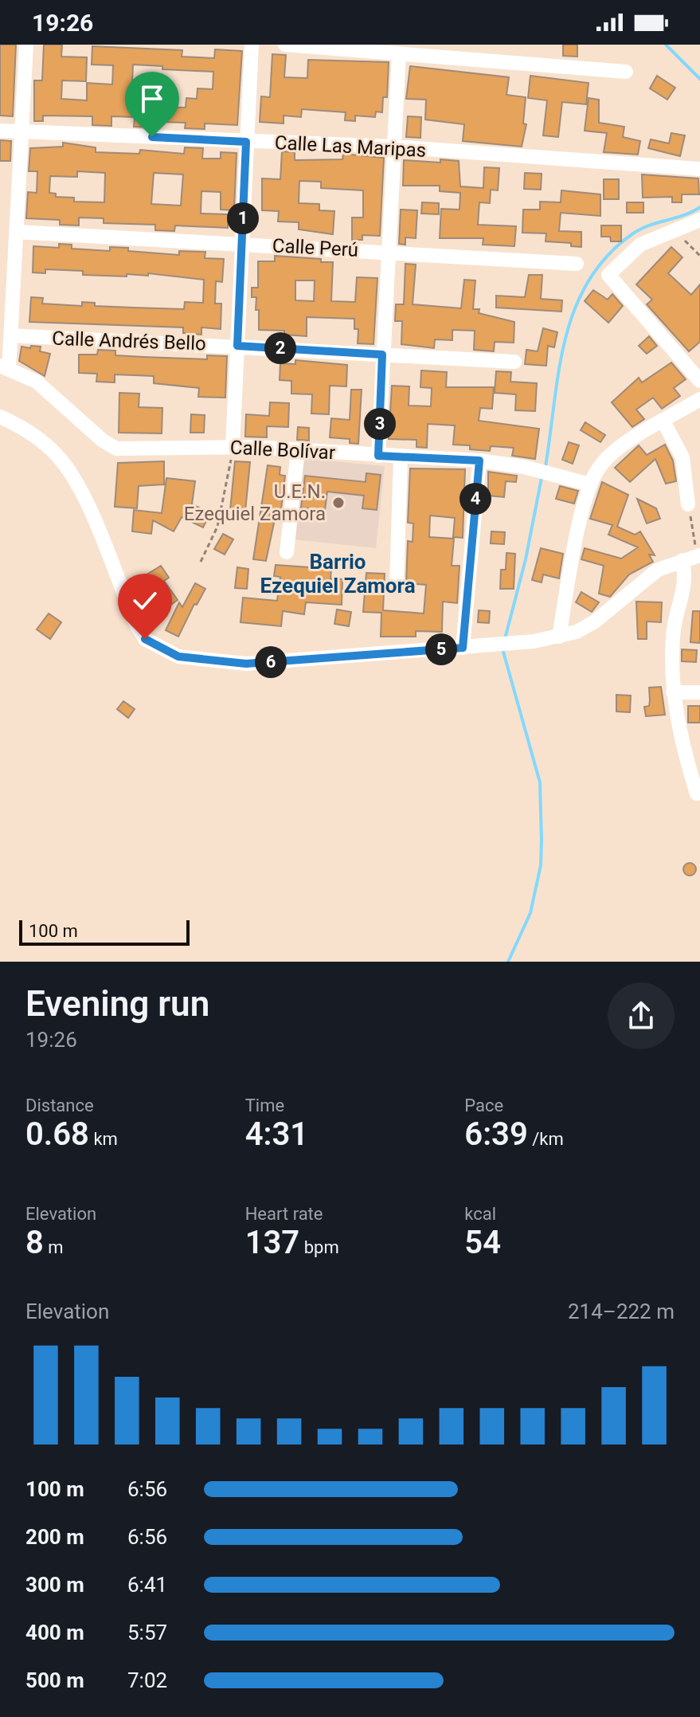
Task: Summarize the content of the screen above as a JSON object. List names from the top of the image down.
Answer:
{
  "streets": {
    "street": [
      "Calle Las Maripas",
      "Calle Perú",
      "Calle Andrés Bello",
      "Calle Bolívar"
    ]
  },
  "districts": ["Barrio Ezequiel Zamora"],
  "places": ["U.E.N. Ezequiel Zamora"],
  "scale_bar": "100 m",
  "page": {
    "status": "19:26",
    "pins": [
      "1",
      "2",
      "3",
      "4",
      "5",
      "6"
    ],
    "scale": "100 m",
    "heading": ["Evening run", "19:26"],
    "stats": [
      ["Distance", "0.68 km"],
      ["Time", "4:31"],
      ["Pace", "6:39 /km"],
      ["Elevation", "8 m"],
      ["Heart rate", "137 bpm"],
      ["kcal", "54"]
    ],
    "chart": ["Elevation", "214–222 m"],
    "list": [
      {
        "name": "100 m",
        "note": "6:56"
      },
      {
        "name": "200 m",
        "note": "6:56"
      },
      {
        "name": "300 m",
        "note": "6:41"
      },
      {
        "name": "400 m",
        "note": "5:57"
      },
      {
        "name": "500 m",
        "note": "7:02"
      }
    ]
  }
}
